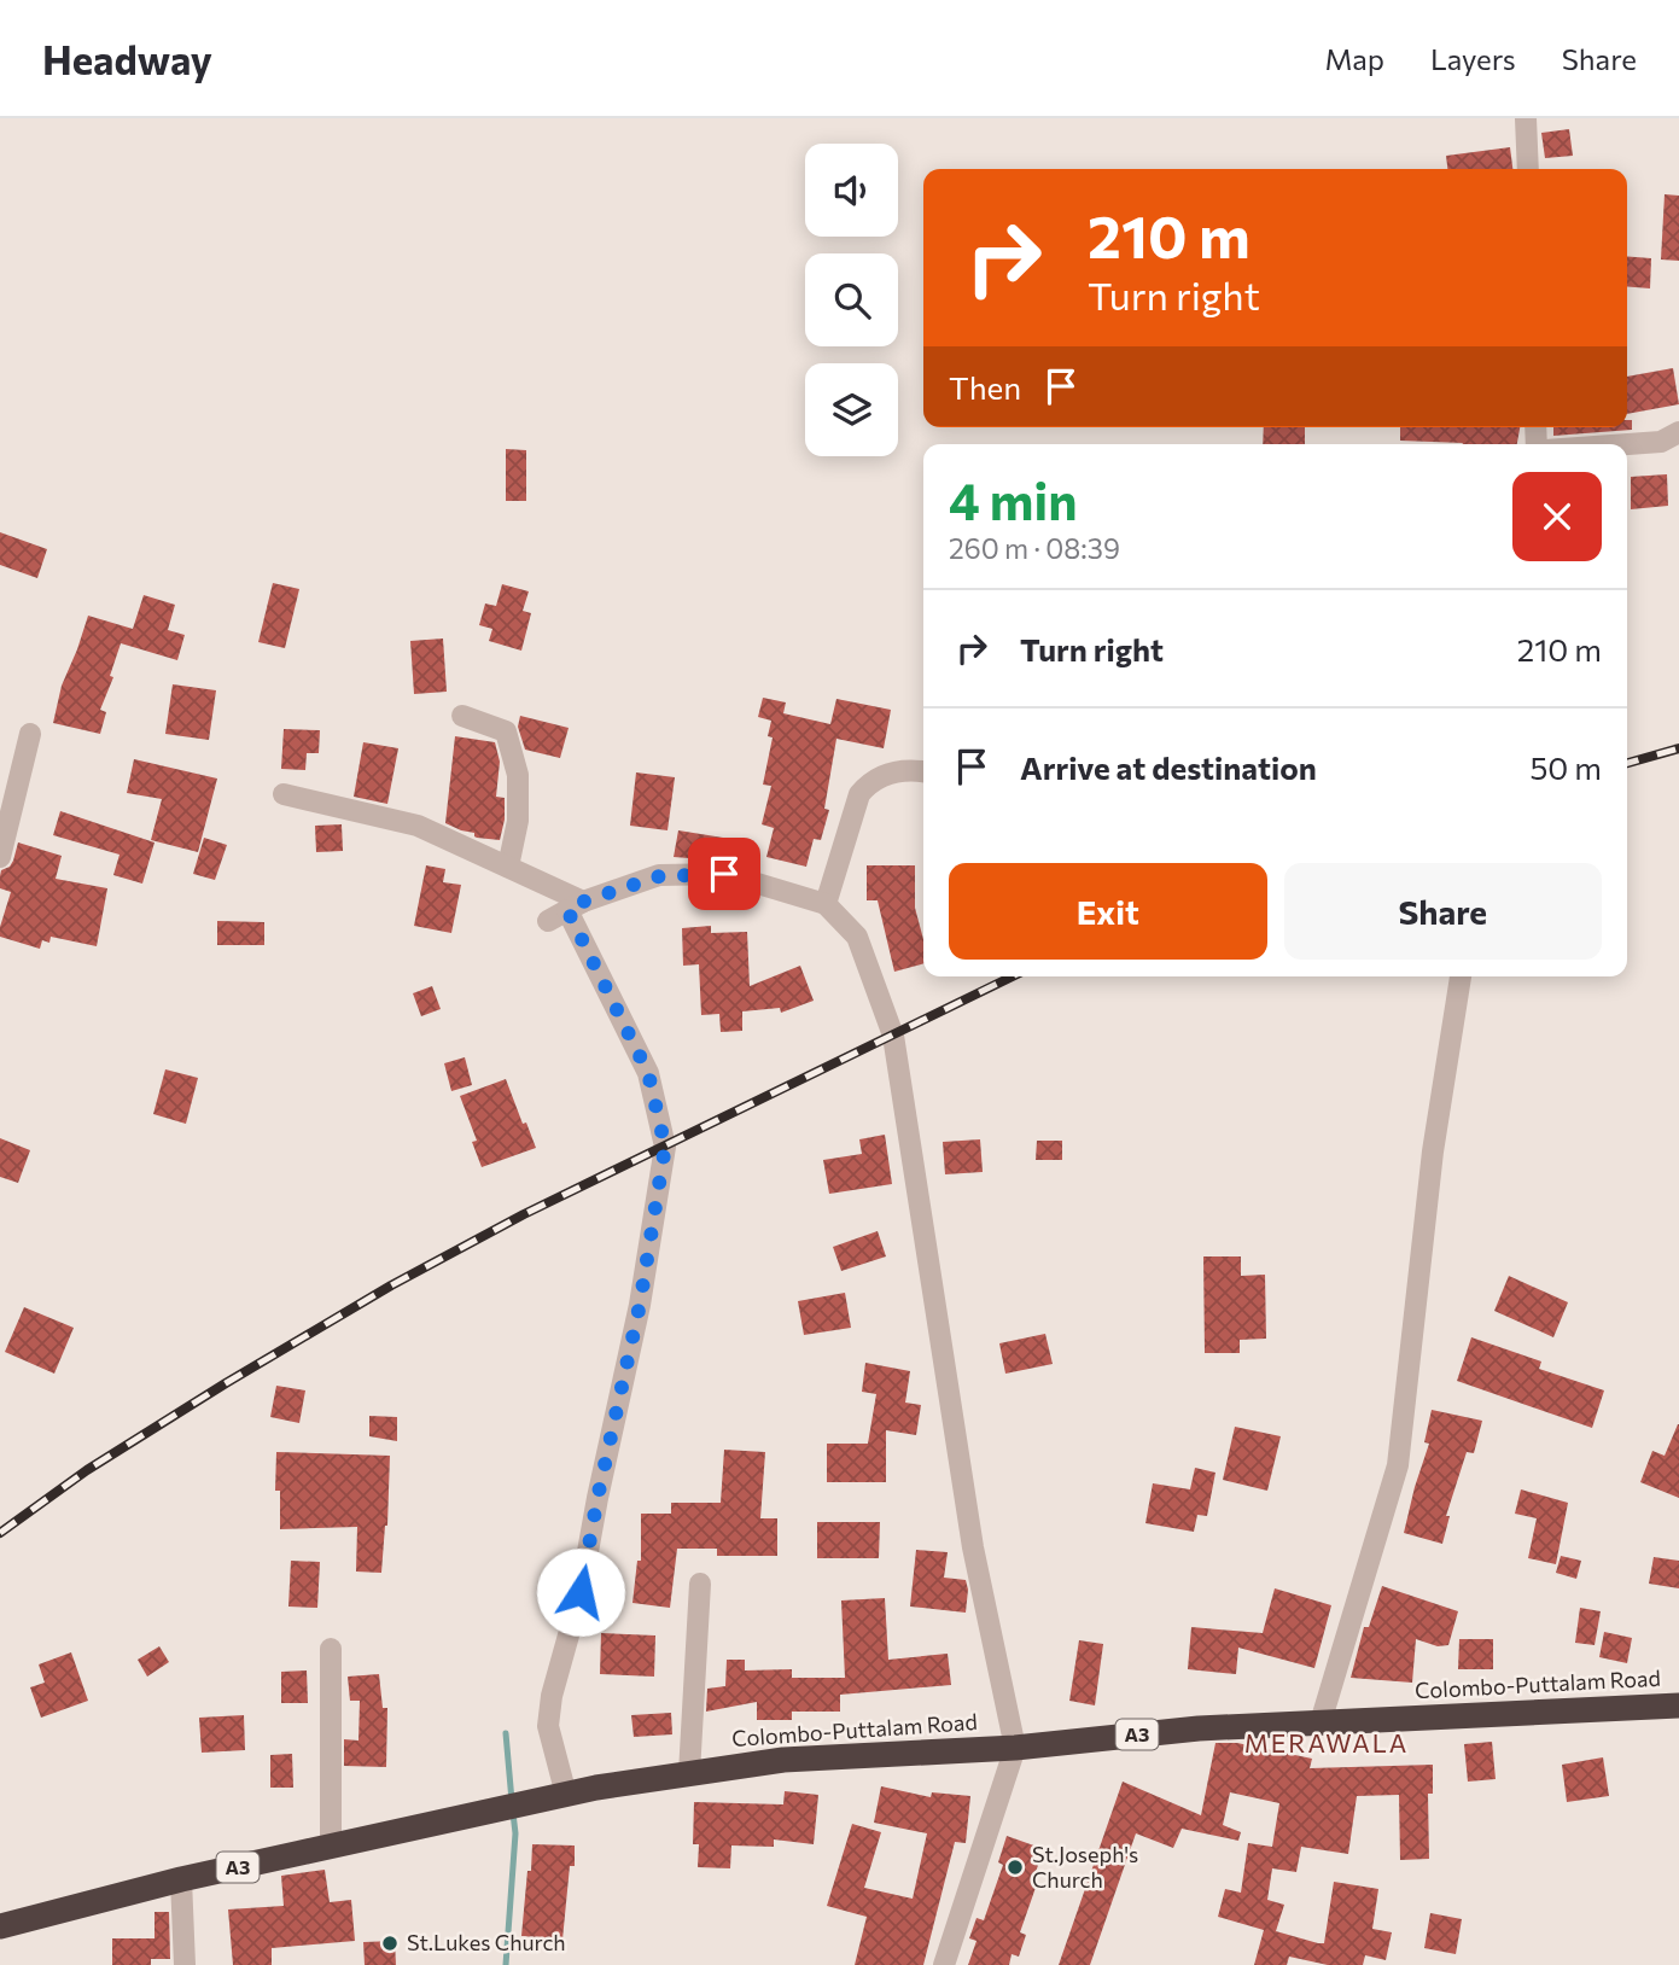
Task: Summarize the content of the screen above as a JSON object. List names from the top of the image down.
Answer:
{
  "streets": {
    "highway": ["Colombo-Puttalam Road", "A3"]
  },
  "districts": ["MERAWALA"],
  "places": ["St.Joseph's Church", "St.Lukes Church"],
  "page": {
    "header": "Headway",
    "nav": ["Map", "Layers", "Share"],
    "turn": ["210 m", "Turn right"],
    "then": "Then",
    "heading": ["4 min", "260 m · 08:39"],
    "list": [
      {
        "name": "Turn right",
        "value": "210 m"
      },
      {
        "name": "Arrive at destination",
        "value": "50 m"
      }
    ],
    "buttons": ["Exit", "Share"]
  }
}
